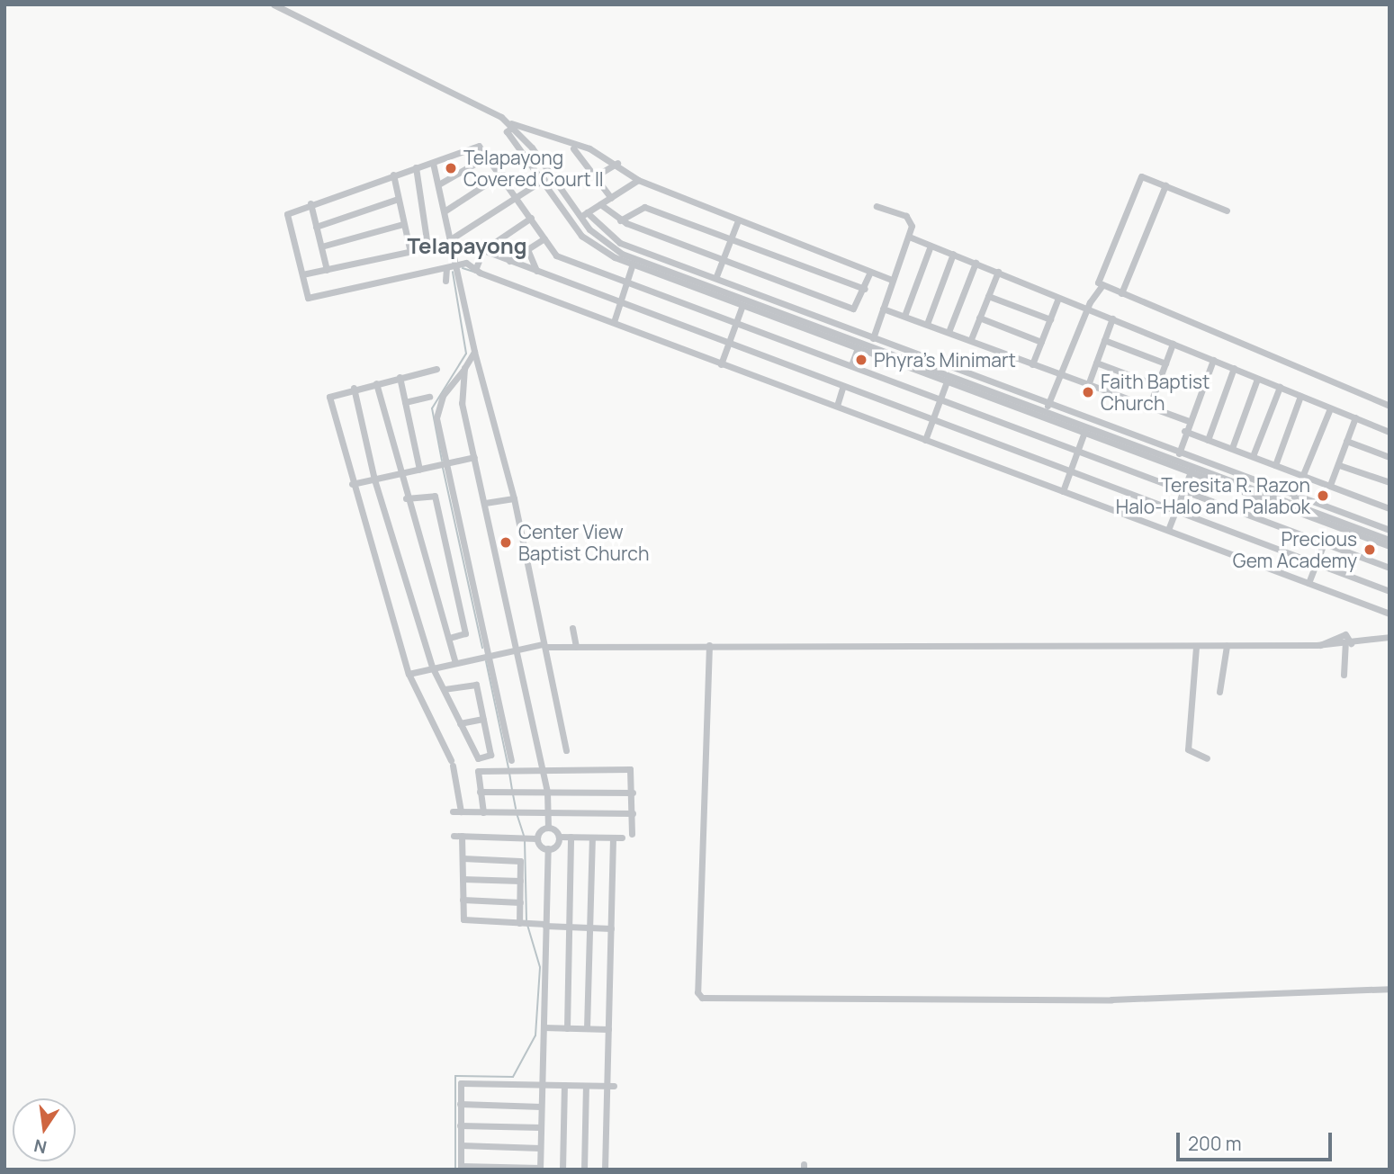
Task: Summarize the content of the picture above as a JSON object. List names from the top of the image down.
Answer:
{
  "districts": ["Telapayong"],
  "places": [
    "Telapayong Covered Court II",
    "Phyra's Minimart",
    "Faith Baptist Church",
    "Teresita R. Razon Halo-Halo and Palabok",
    "Center View Baptist Church",
    "Precious Gem Academy"
  ],
  "scale_bar": "200 m",
  "north": "bottom"
}
